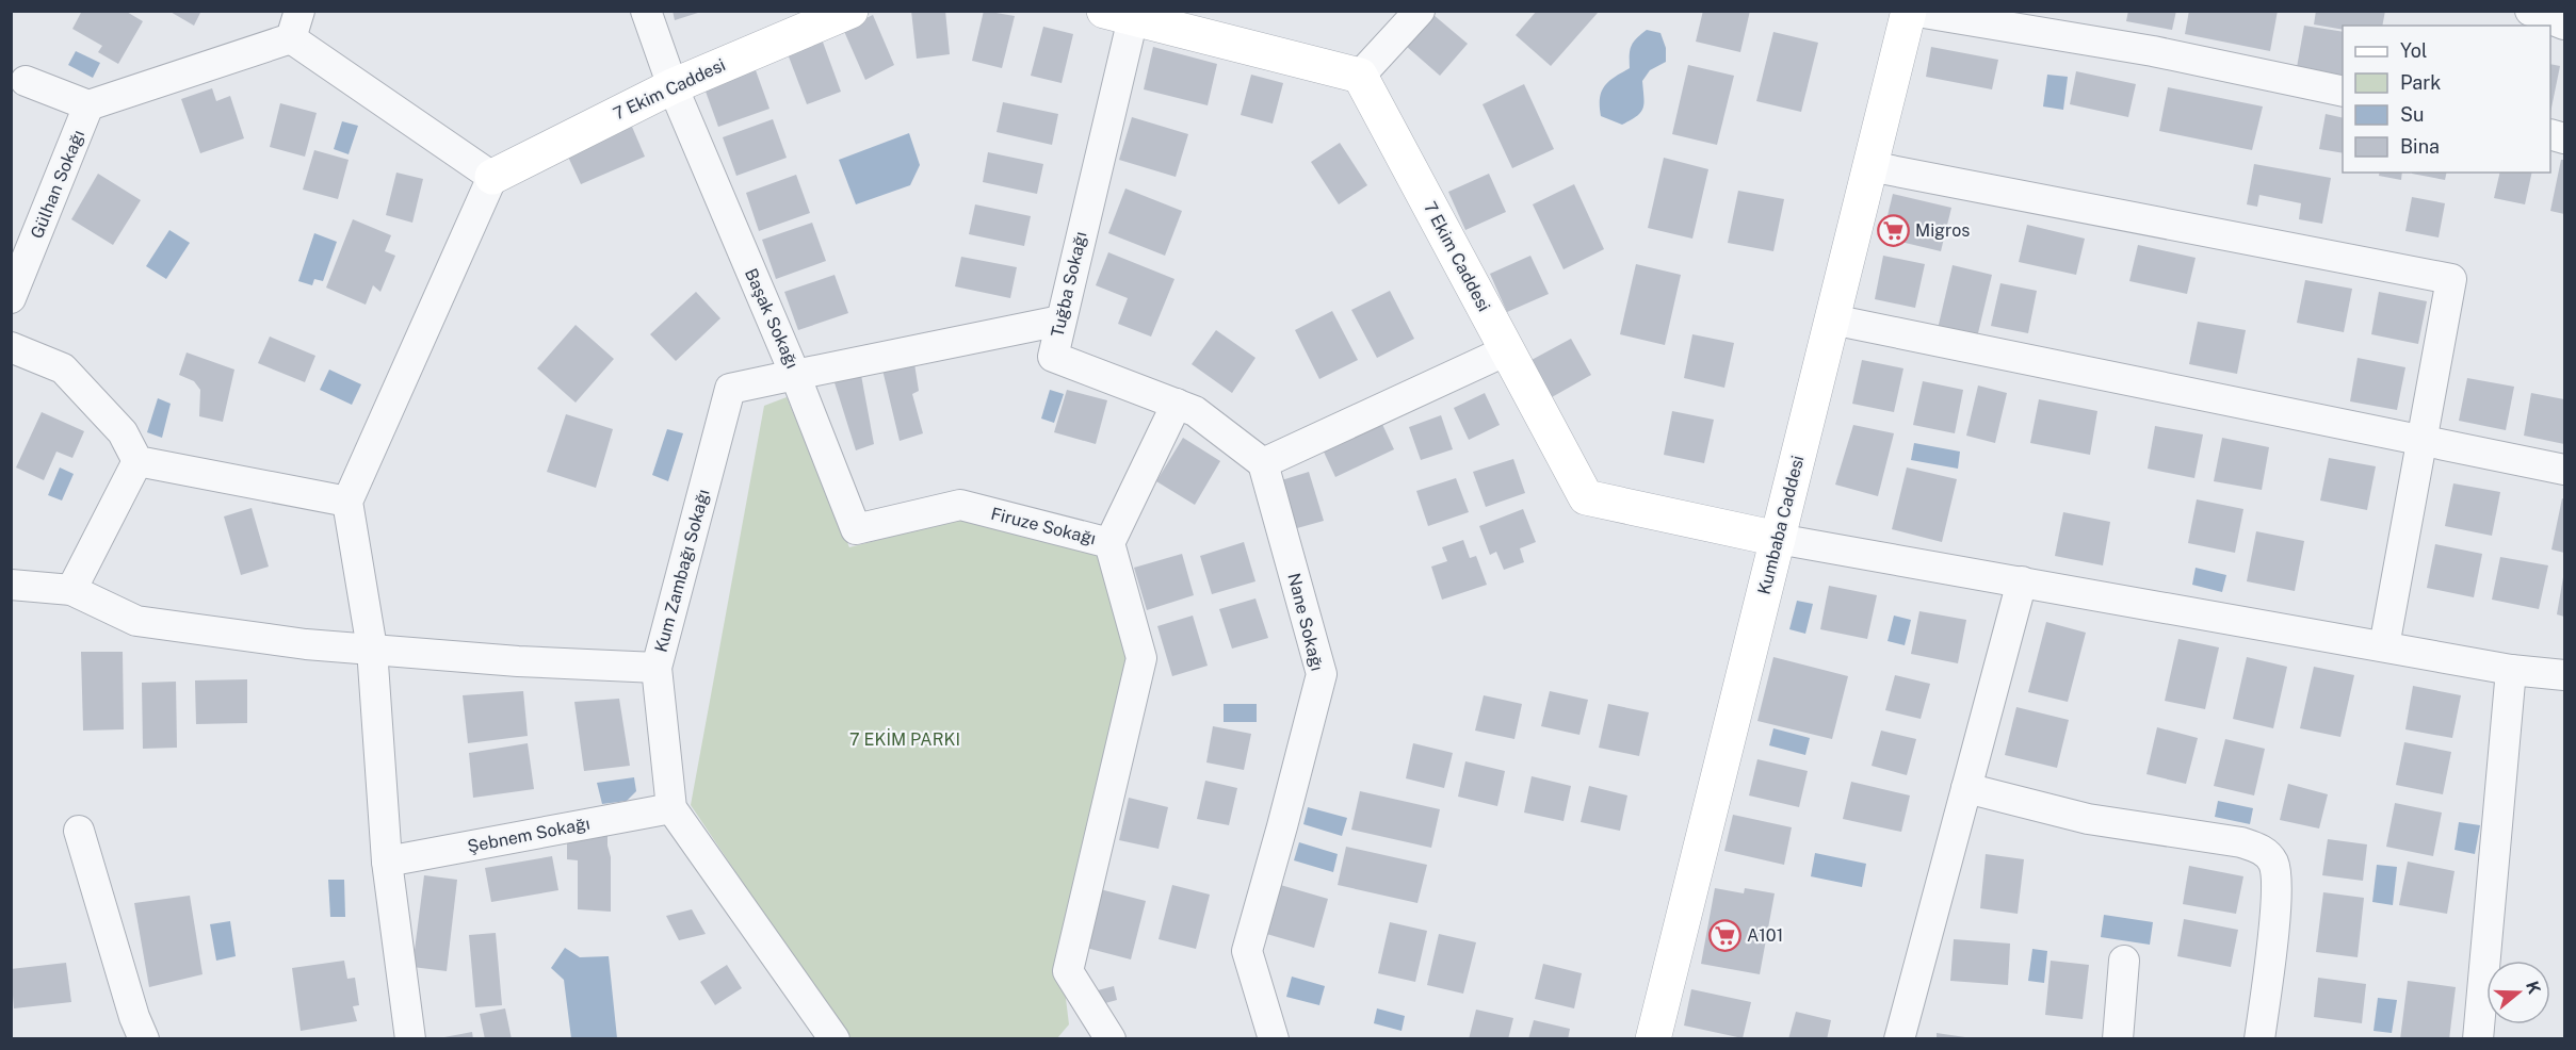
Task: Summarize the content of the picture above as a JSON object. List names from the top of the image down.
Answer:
{
  "streets": {
    "street": [
      "7 Ekim Caddesi",
      "Gülhan Sokağı",
      "Tuğba Sokağı",
      "Başak Sokağı",
      "Kumbaba Caddesi",
      "Firuze Sokağı",
      "Kum Zambağı Sokağı",
      "Nane Sokağı",
      "Şebnem Sokağı"
    ]
  },
  "crossings": [
    ["7 Ekim Caddesi", "Başak Sokağı"],
    ["7 Ekim Caddesi", "Kumbaba Caddesi"],
    ["Tuğba Sokağı", "Başak Sokağı"],
    ["Tuğba Sokağı", "Nane Sokağı"],
    ["Başak Sokağı", "Firuze Sokağı"],
    ["Başak Sokağı", "Kum Zambağı Sokağı"],
    ["Firuze Sokağı", "Kum Zambağı Sokağı"],
    ["Kum Zambağı Sokağı", "Şebnem Sokağı"]
  ],
  "parks": ["7 EKİM PARKI"],
  "places": {
    "supermarket": ["Migros", "A101"]
  },
  "legend": [
    "Yol",
    "Park",
    "Su",
    "Bina"
  ],
  "north": "right"
}
